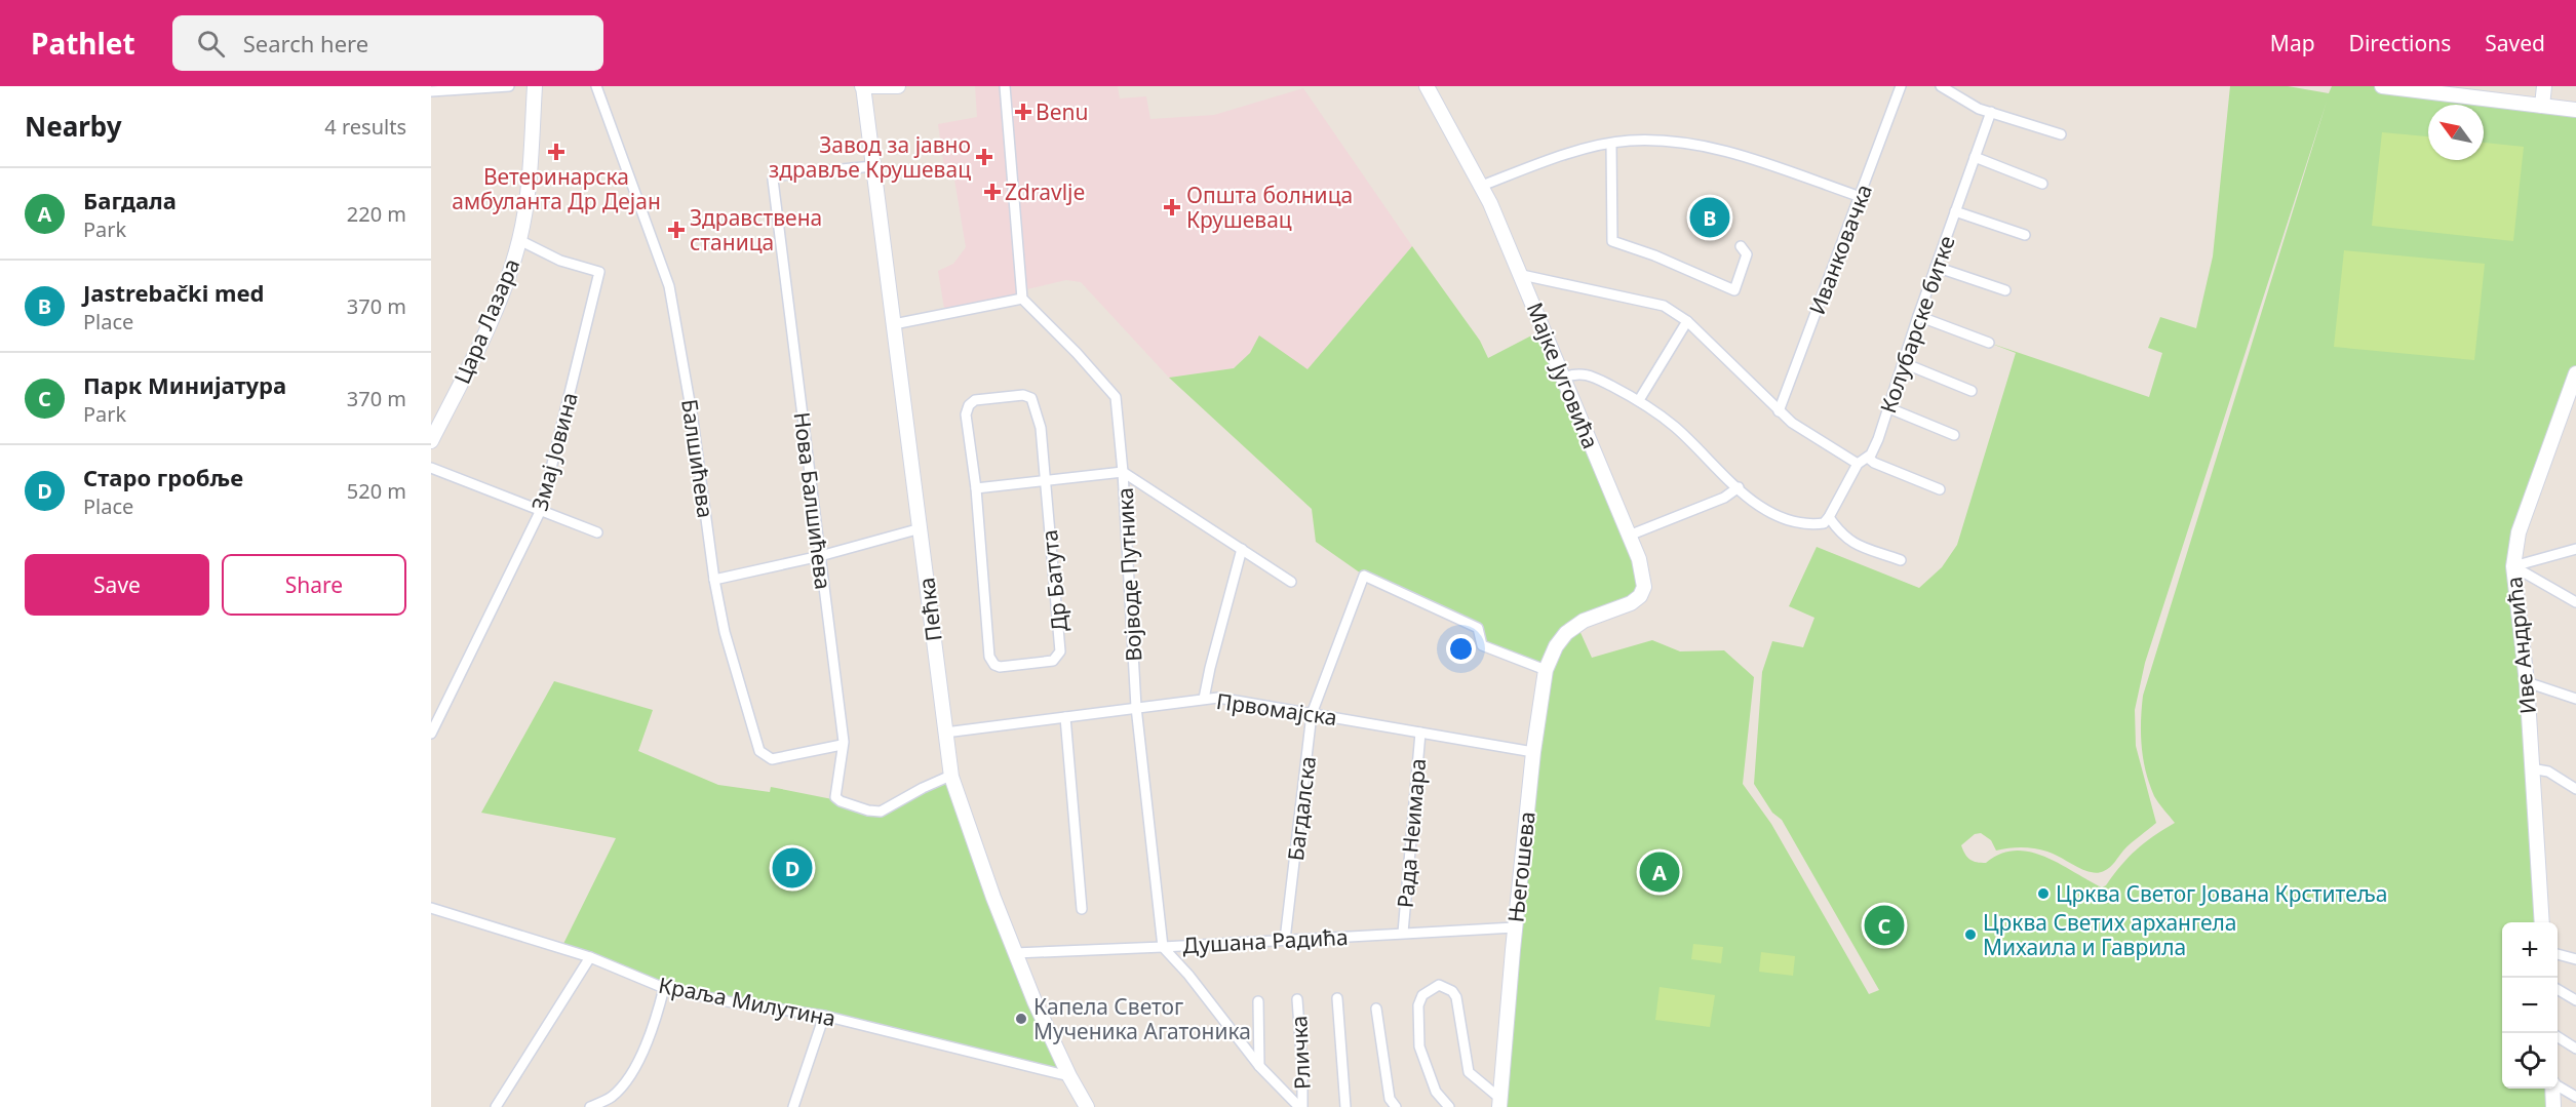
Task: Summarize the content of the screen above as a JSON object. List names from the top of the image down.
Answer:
{
  "streets": {
    "street": [
      "Иванковачка",
      "Цара Лазара",
      "Колубарске битке",
      "Мајке Југовића",
      "Змај Јовина",
      "Балшићева",
      "Нова Балшићева",
      "Војводе Путника",
      "Др Батута",
      "Пећка",
      "Иве Андрића",
      "Првомајска",
      "Багдалска",
      "Рада Неимара",
      "Његошева",
      "Душана Радића",
      "Краља Милутина",
      "Рличка"
    ]
  },
  "crossings": [
    ["Цара Лазара", "Змај Јовина"],
    ["Мајке Југовића", "Његошева"],
    ["Балшићева", "Нова Балшићева"],
    ["Нова Балшићева", "Пећка"],
    ["Војводе Путника", "Првомајска"],
    ["Војводе Путника", "Душана Радића"],
    ["Пећка", "Првомајска"],
    ["Пећка", "Душана Радића"],
    ["Пећка", "Краља Милутина"],
    ["Првомајска", "Багдалска"],
    ["Првомајска", "Рада Неимара"],
    ["Првомајска", "Његошева"],
    ["Багдалска", "Његошева"],
    ["Багдалска", "Душана Радића"],
    ["Рада Неимара", "Душана Радића"],
    ["Његошева", "Душана Радића"]
  ],
  "places": {
    "health": [
      "Benu",
      "Ветеринарска амбуланта Др Дејан",
      "Завод за јавно здравље Крушевац",
      "Zdravlje",
      "Општа болница Крушевац",
      "Здравствена станица"
    ],
    "other": ["Црква Светог Јована Крститеља", "Црква Светих архангела Михаила и Гаврила", "Капела Светог Мученика Агатоника"]
  },
  "north": "top left",
  "page": {
    "header": "Pathlet",
    "search": "Search here",
    "nav": ["Map", "Directions", "Saved"],
    "heading": ["Nearby", "4 results"],
    "list": [
      {
        "mark": "A",
        "name": "Багдала",
        "note": "Park",
        "value": "220 m"
      },
      {
        "mark": "B",
        "name": "Jastrebački med",
        "note": "Place",
        "value": "370 m"
      },
      {
        "mark": "C",
        "name": "Парк Минијатура",
        "note": "Park",
        "value": "370 m"
      },
      {
        "mark": "D",
        "name": "Старо гробље",
        "note": "Place",
        "value": "520 m"
      }
    ],
    "pins": [
      "B",
      "D",
      "A",
      "C"
    ],
    "buttons": ["Save", "Share"],
    "map_buttons": ["+", "−"]
  }
}
